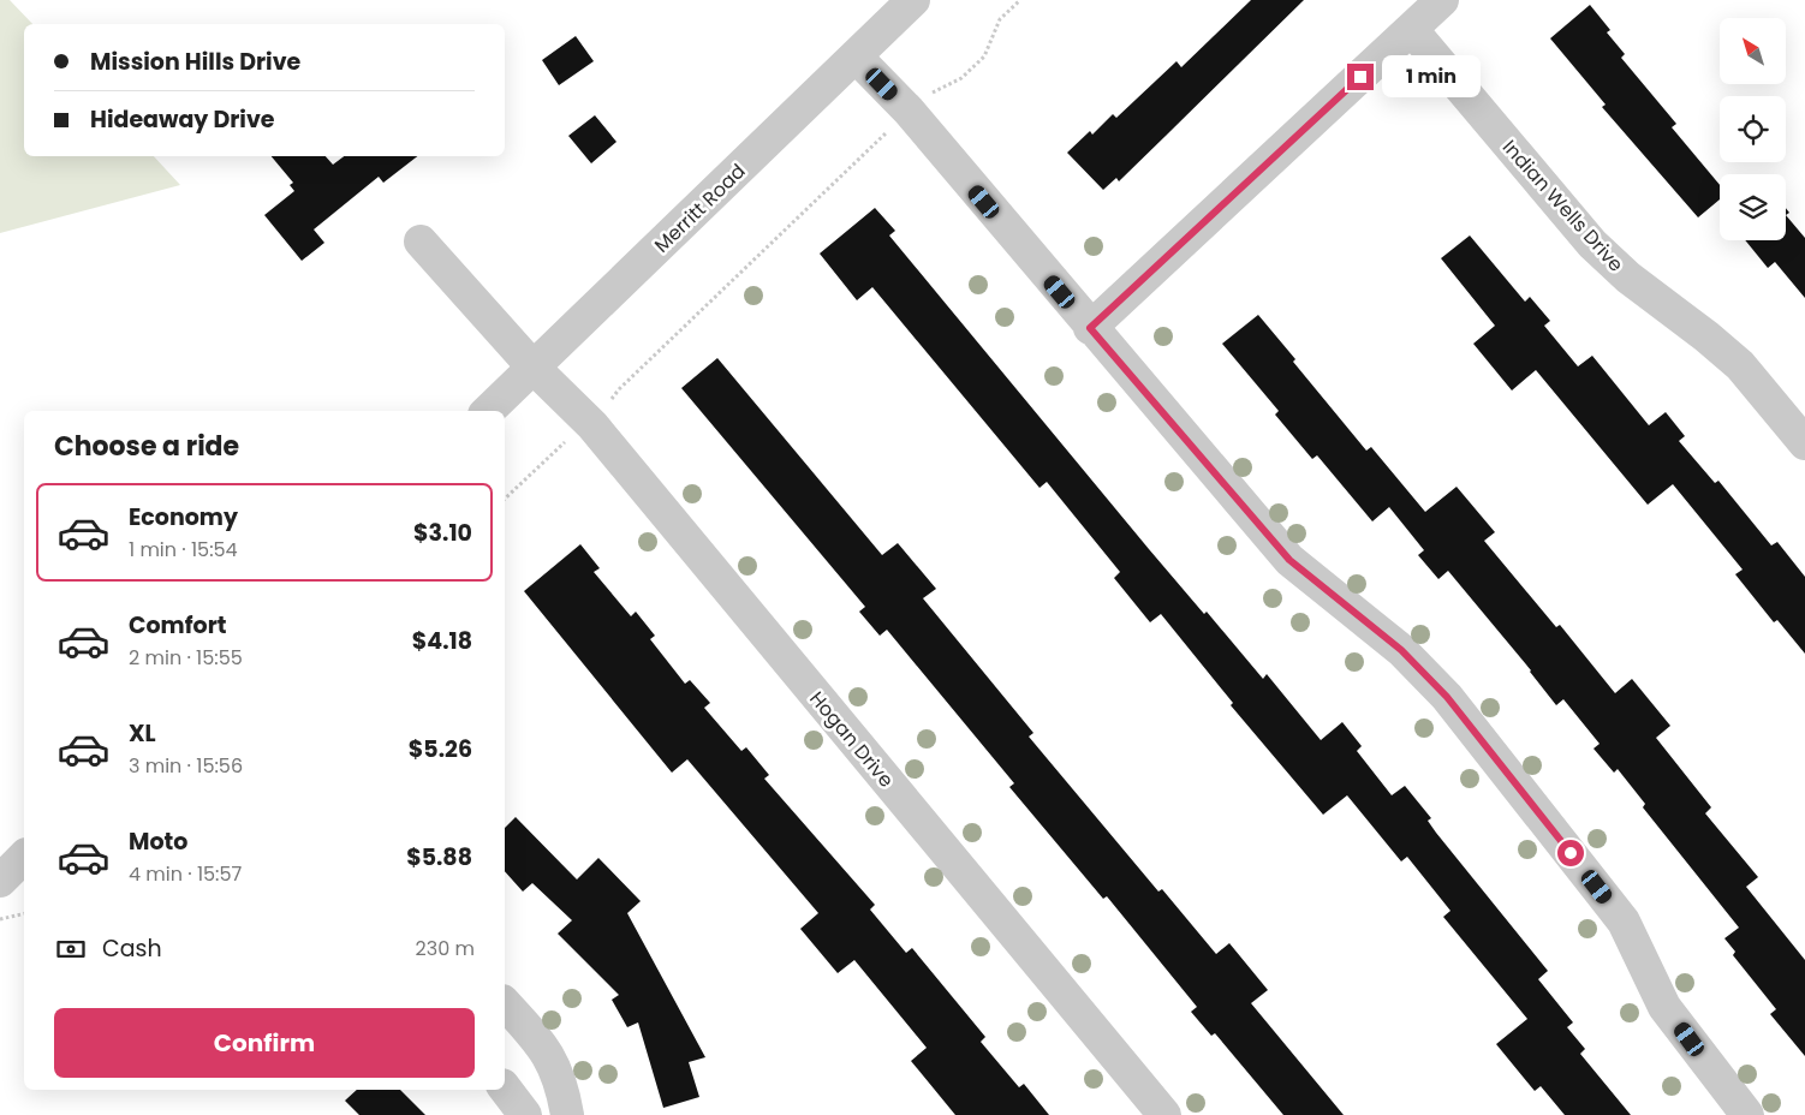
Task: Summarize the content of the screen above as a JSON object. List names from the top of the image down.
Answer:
{
  "streets": {
    "street": ["Indian Wells Drive", "Merritt Road", "Hogan Drive"]
  },
  "crossings": [
    ["Merritt Road", "Hogan Drive"]
  ],
  "north": "top left",
  "page": {
    "banner": ["Mission Hills Drive", "Hideaway Drive"],
    "bubble": "1 min",
    "heading": "Choose a ride",
    "list": [
      {
        "name": "Economy",
        "note": "1 min · 15:54",
        "value": "$3.10"
      },
      {
        "name": "Comfort",
        "note": "2 min · 15:55",
        "value": "$4.18"
      },
      {
        "name": "XL",
        "note": "3 min · 15:56",
        "value": "$5.26"
      },
      {
        "name": "Moto",
        "note": "4 min · 15:57",
        "value": "$5.88"
      }
    ],
    "pay": ["Cash", "230 m"],
    "buttons": "Confirm"
  }
}
